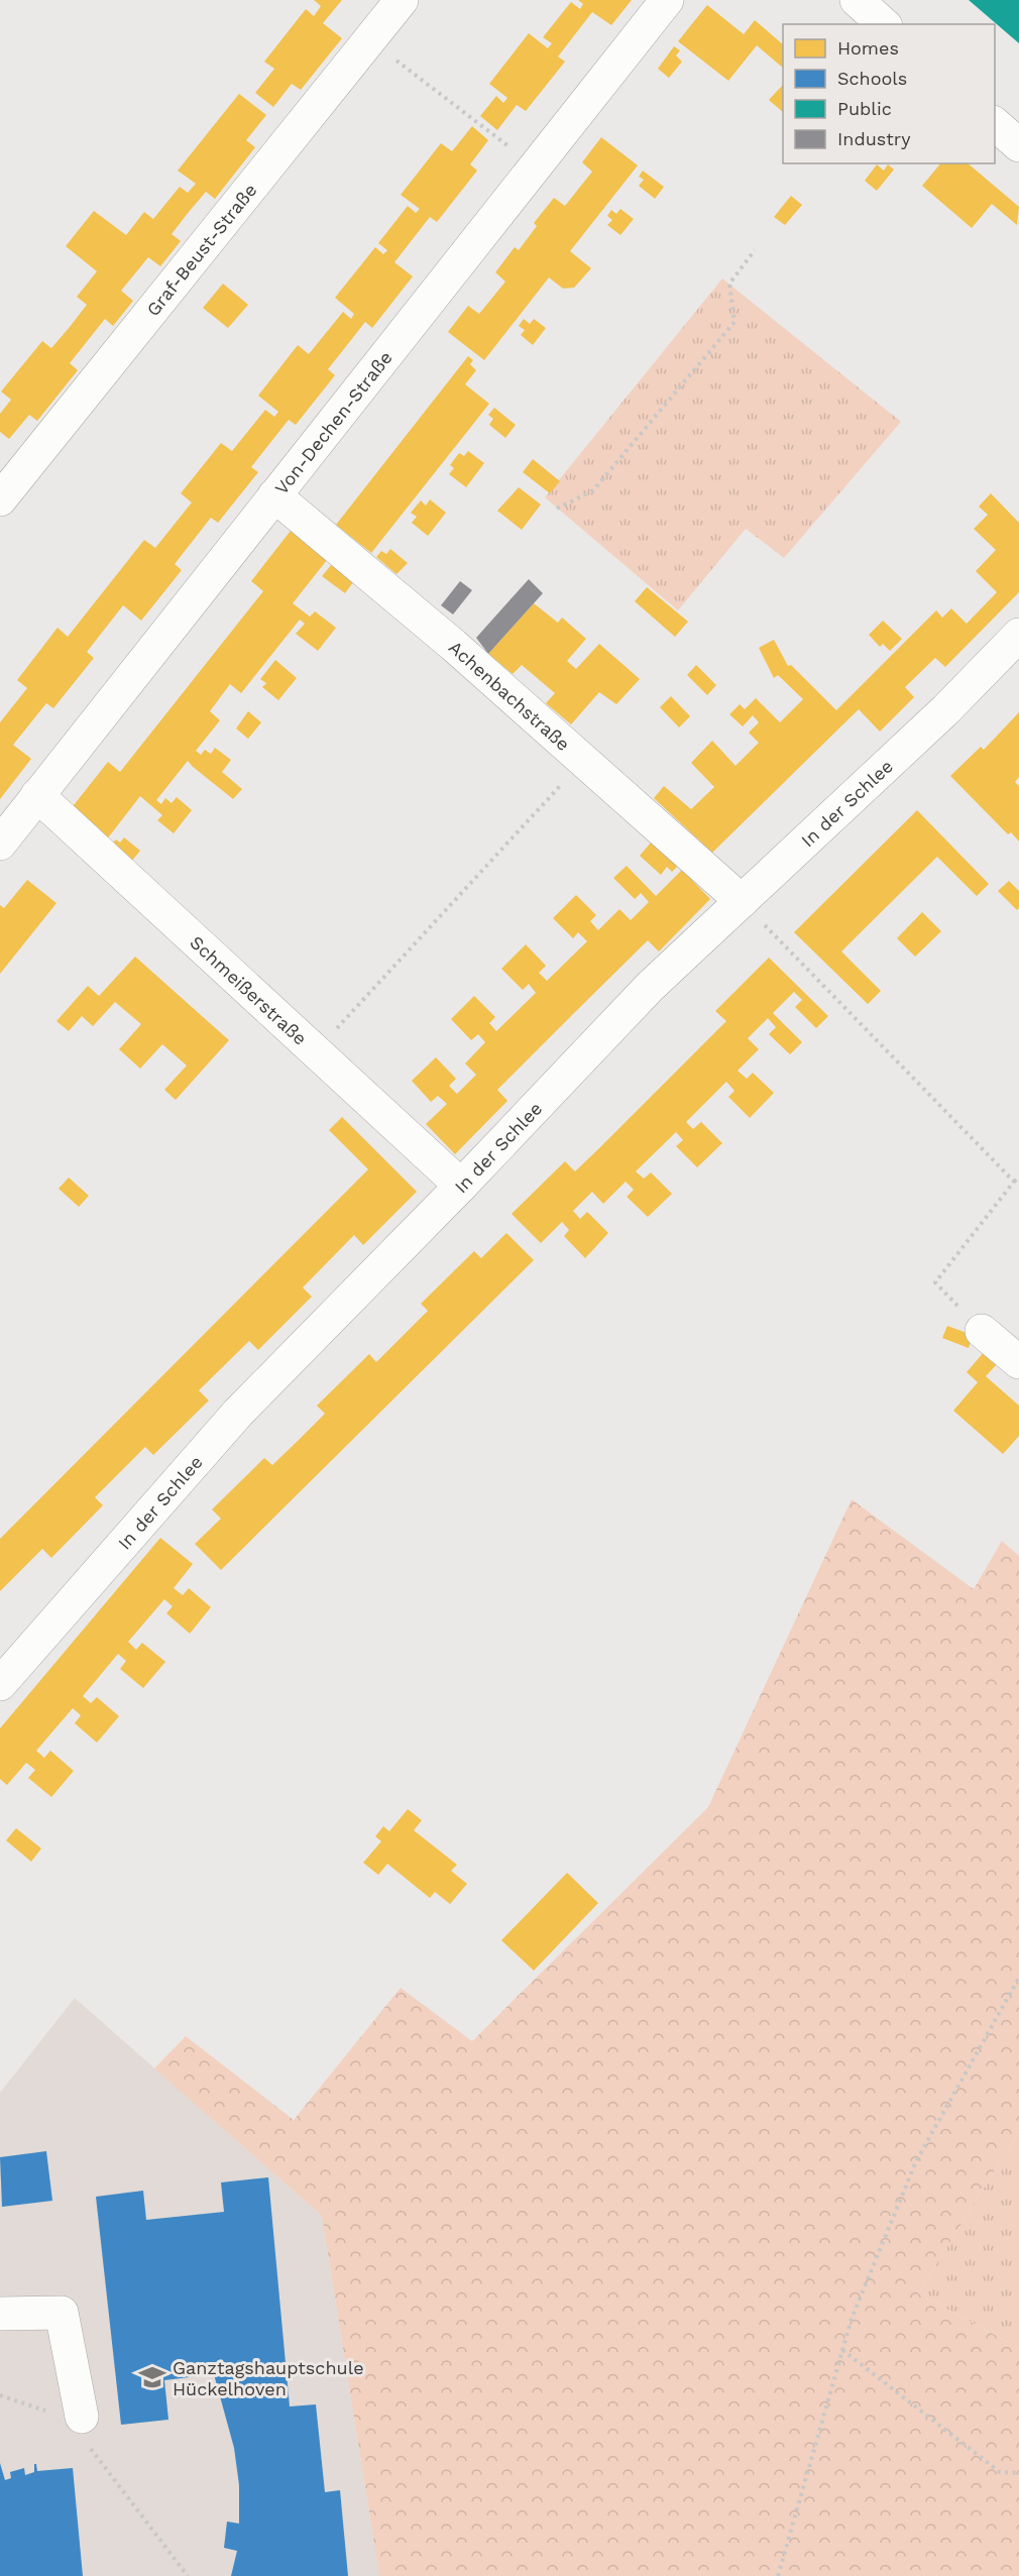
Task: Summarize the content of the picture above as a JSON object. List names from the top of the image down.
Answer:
{
  "streets": {
    "street": [
      "Graf-Beust-Straße",
      "Von-Dechen-Straße",
      "Achenbachstraße",
      "In der Schlee",
      "Schmeißerstraße"
    ]
  },
  "crossings": [
    ["Von-Dechen-Straße", "Achenbachstraße"],
    ["Von-Dechen-Straße", "Schmeißerstraße"],
    ["Achenbachstraße", "In der Schlee"],
    ["In der Schlee", "Schmeißerstraße"]
  ],
  "places": {
    "school or university": ["Ganztagshauptschule Hückelhoven"]
  },
  "legend": [
    "Homes",
    "Schools",
    "Public",
    "Industry"
  ]
}
